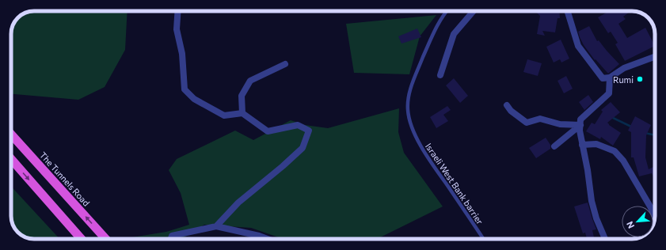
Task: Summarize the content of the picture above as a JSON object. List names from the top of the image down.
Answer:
{
  "streets": {
    "highway": ["The Tunnels Road"],
    "lane": ["Israeli West Bank barrier"]
  },
  "places": ["Rumi"],
  "north": "bottom left"
}
